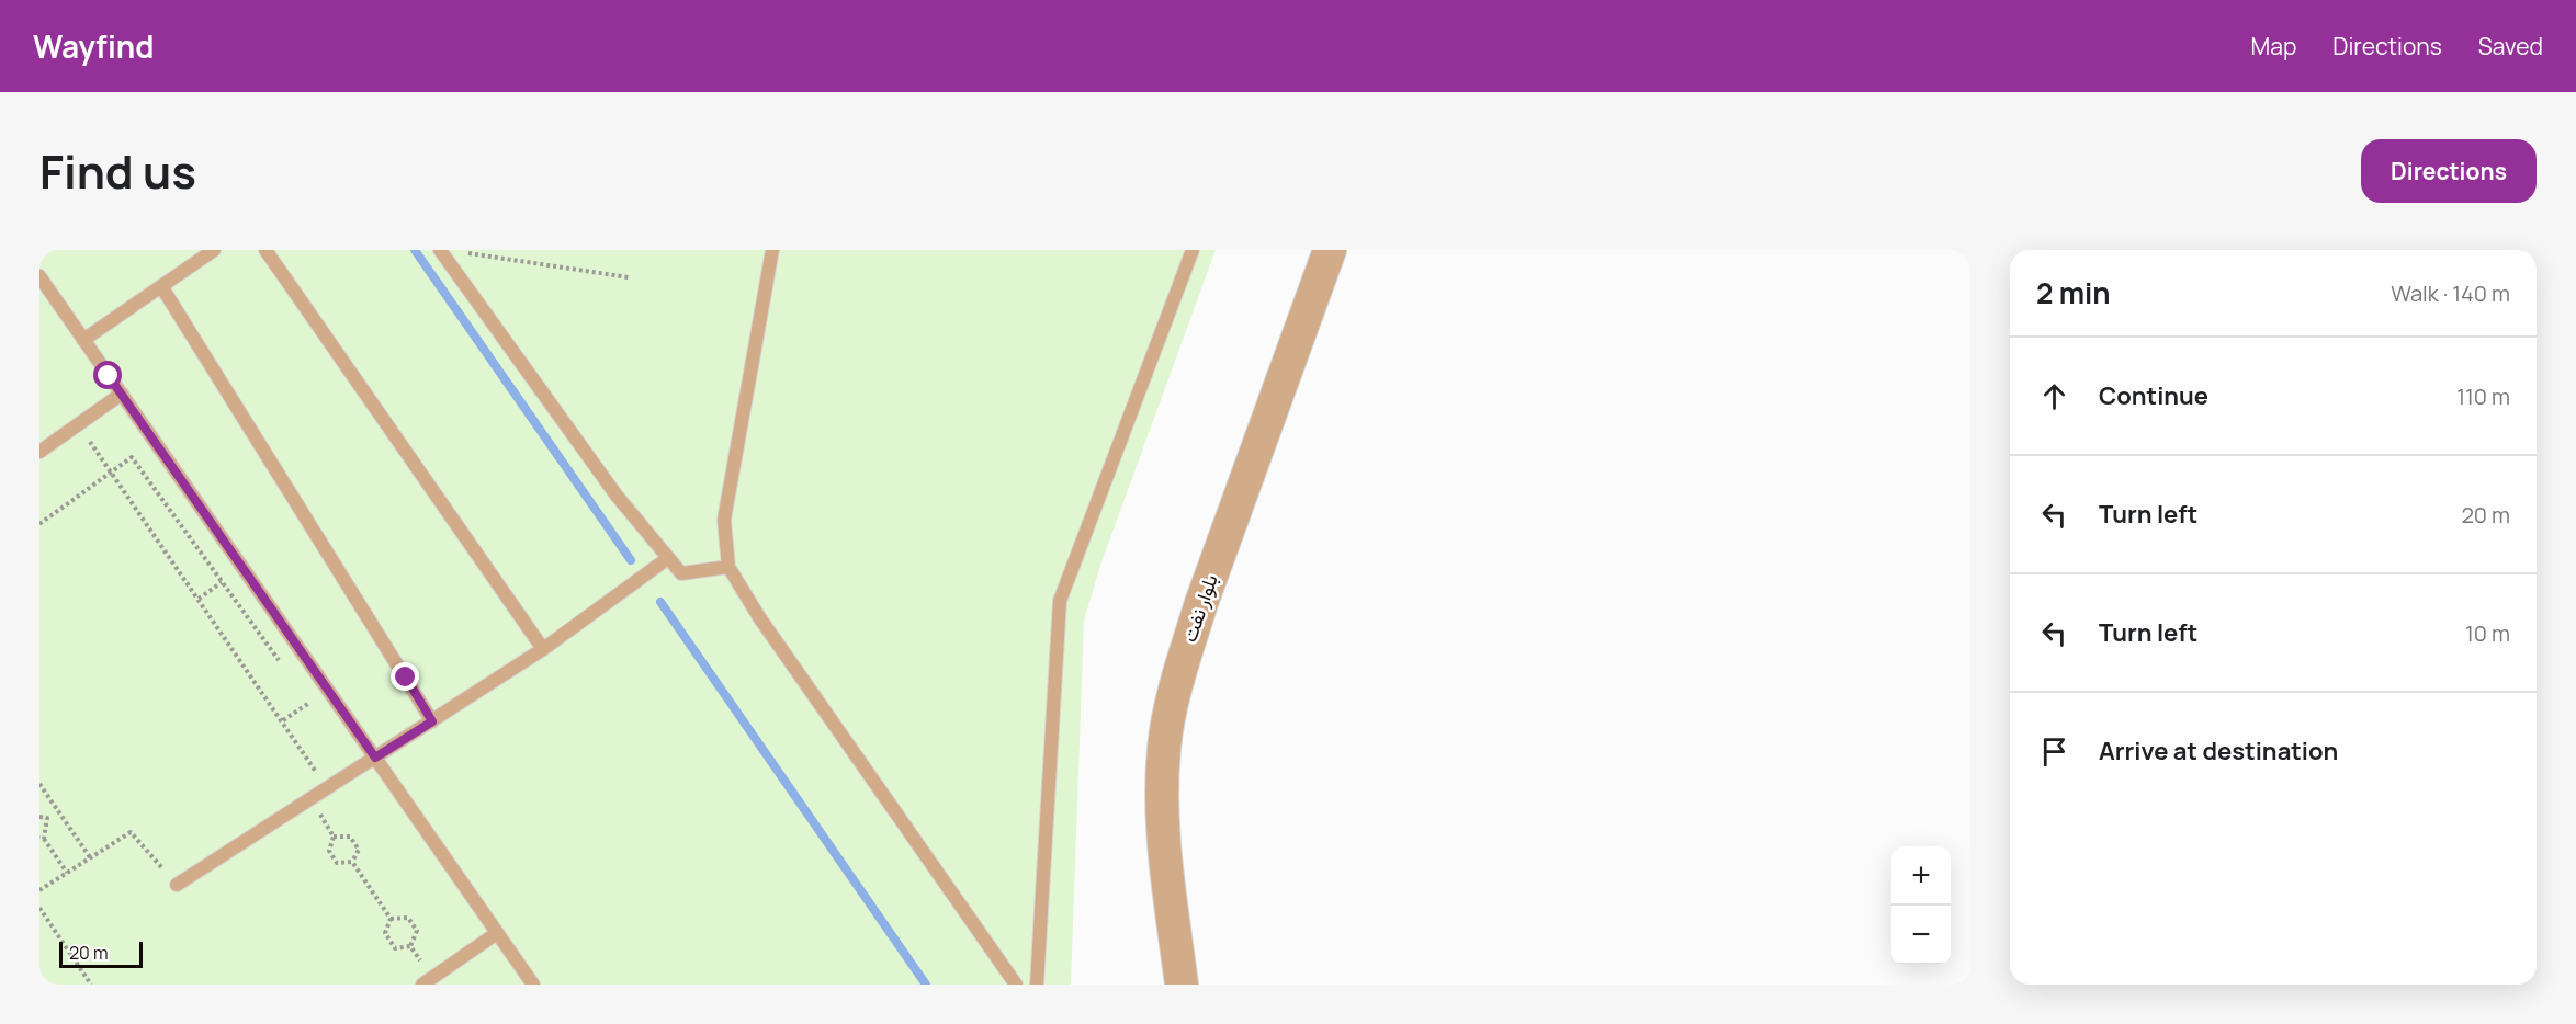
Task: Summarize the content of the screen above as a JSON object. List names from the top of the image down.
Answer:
{
  "streets": {
    "street": ["بلوار نفت"]
  },
  "scale_bar": "20 m",
  "page": {
    "header": "Wayfind",
    "nav": ["Map", "Directions", "Saved"],
    "title": "Find us",
    "buttons": "Directions",
    "heading": ["2 min", "Walk · 140 m"],
    "list": [
      ["Continue", "110 m"],
      ["Turn left", "20 m"],
      ["Turn left", "10 m"],
      "Arrive at destination"
    ],
    "map_buttons": ["+", "−"],
    "scale": "20 m"
  }
}
